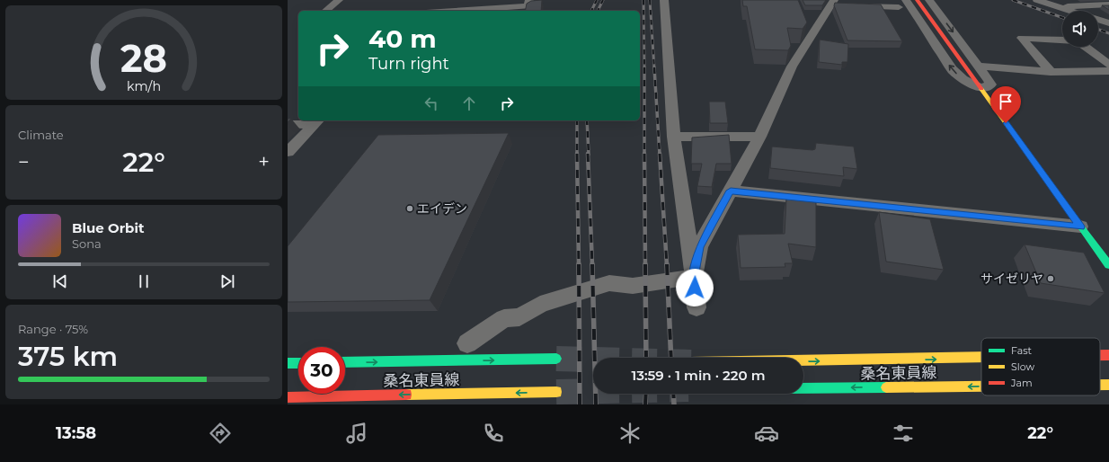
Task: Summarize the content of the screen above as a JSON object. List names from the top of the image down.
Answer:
{
  "streets": {
    "main road": ["桑名東員線"]
  },
  "places": ["エイデン", "サイゼリヤ"],
  "legend": ["Fast", "Slow", "Jam"],
  "page": {
    "turn": ["40 m", "Turn right"],
    "tile": [
      "Climate",
      ["Range · 75%", "375 km"]
    ],
    "heat": ["−", "22°", "+"],
    "song": ["Blue Orbit", "Sona"],
    "limit": "30",
    "trip": "13:59 · 1 min · 220 m",
    "tabs": ["13:58", "22°"],
    "gauge": ["28", "km/h"]
  }
}
